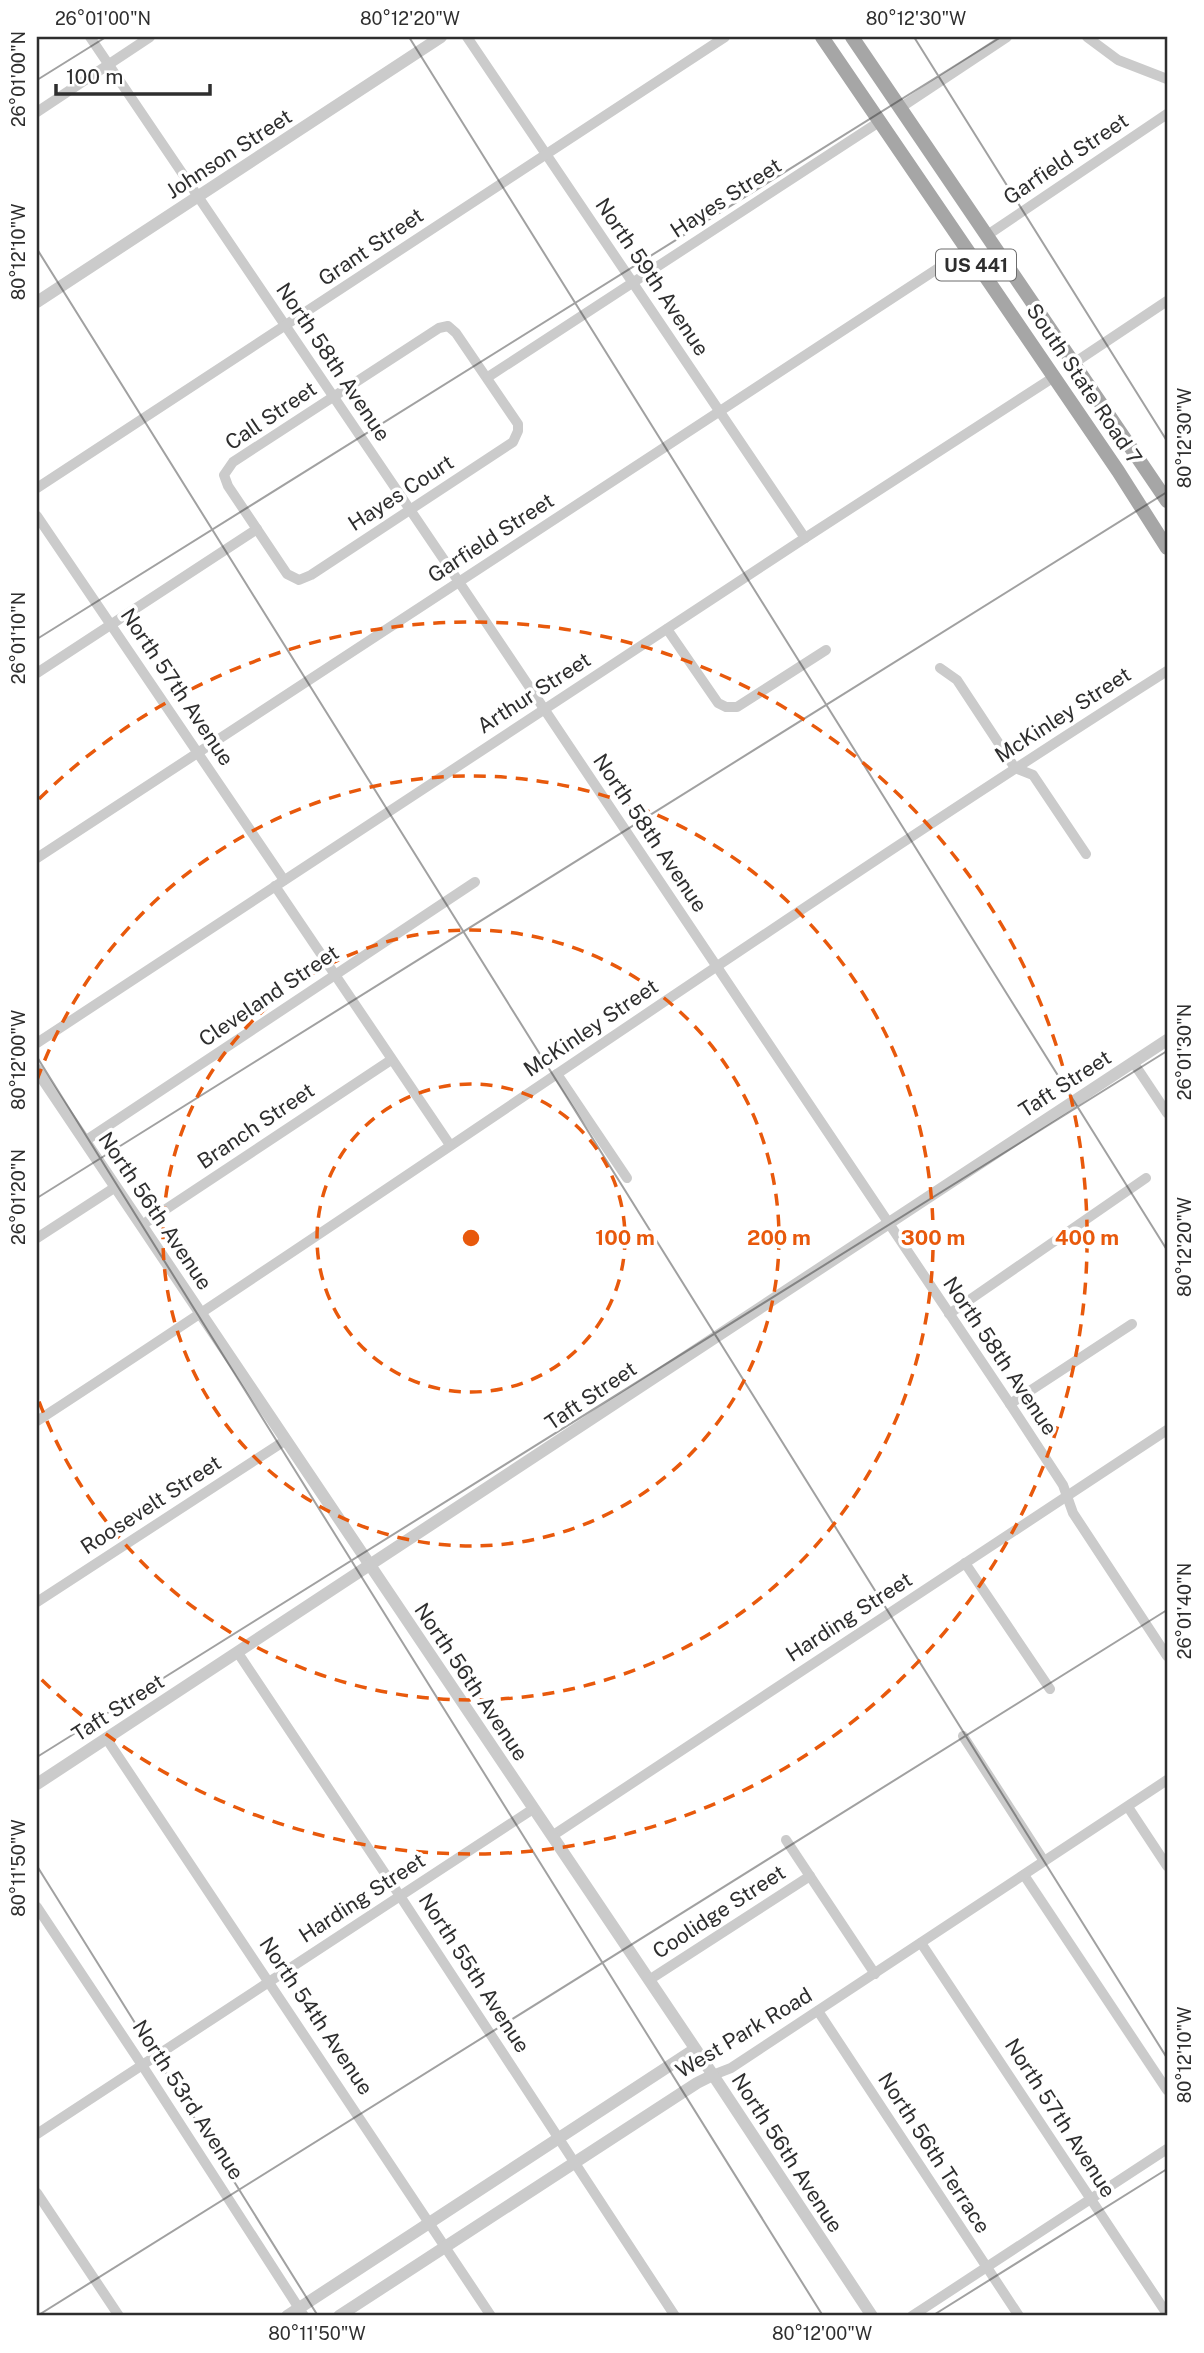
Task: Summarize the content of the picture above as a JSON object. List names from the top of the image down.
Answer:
{
  "streets": {
    "main road": ["US 441", "South State Road 7"],
    "street": [
      "Johnson Street",
      "Garfield Street",
      "Hayes Street",
      "Grant Street",
      "North 59th Avenue",
      "North 58th Avenue",
      "Call Street",
      "Hayes Court",
      "North 57th Avenue",
      "Arthur Street",
      "McKinley Street",
      "Cleveland Street",
      "Taft Street",
      "Branch Street",
      "North 56th Avenue",
      "Roosevelt Street",
      "Harding Street",
      "Coolidge Street",
      "North 55th Avenue",
      "North 54th Avenue",
      "West Park Road",
      "North 53rd Avenue",
      "North 56th Terrace"
    ]
  },
  "crossings": [
    ["Johnson Street", "North 58th Avenue"],
    ["Garfield Street", "North 59th Avenue"],
    ["Garfield Street", "North 58th Avenue"],
    ["Garfield Street", "South State Road 7"],
    ["Garfield Street", "North 57th Avenue"],
    ["Hayes Street", "North 59th Avenue"],
    ["Hayes Street", "South State Road 7"],
    ["Hayes Street", "Call Street"],
    ["Hayes Street", "Hayes Court"],
    ["Grant Street", "North 59th Avenue"],
    ["Grant Street", "North 58th Avenue"],
    ["North 59th Avenue", "Arthur Street"],
    ["North 58th Avenue", "Call Street"],
    ["North 58th Avenue", "Hayes Court"],
    ["North 58th Avenue", "Arthur Street"],
    ["North 58th Avenue", "McKinley Street"],
    ["North 58th Avenue", "Taft Street"],
    ["North 58th Avenue", "Harding Street"],
    ["South State Road 7", "Arthur Street"],
    ["Call Street", "Hayes Court"],
    ["North 57th Avenue", "Arthur Street"],
    ["North 57th Avenue", "West Park Road"],
    ["McKinley Street", "North 56th Avenue"],
    ["Cleveland Street", "North 56th Avenue"],
    ["Taft Street", "North 56th Avenue"],
    ["Taft Street", "North 55th Avenue"],
    ["Taft Street", "North 54th Avenue"],
    ["Branch Street", "North 56th Avenue"],
    ["North 56th Avenue", "Roosevelt Street"],
    ["North 56th Avenue", "Harding Street"],
    ["North 56th Avenue", "Coolidge Street"],
    ["North 56th Avenue", "West Park Road"],
    ["Harding Street", "North 55th Avenue"],
    ["Harding Street", "North 54th Avenue"],
    ["Harding Street", "North 53rd Avenue"],
    ["North 55th Avenue", "West Park Road"],
    ["North 54th Avenue", "West Park Road"],
    ["West Park Road", "North 53rd Avenue"],
    ["West Park Road", "North 56th Terrace"]
  ],
  "scale_bar": "100 m",
  "coordinates": [
    "26°01'00\"N",
    "80°12'20\"W",
    "80°12'30\"W",
    "80°12'10\"W",
    "26°01'10\"N",
    "26°01'30\"N",
    "80°12'00\"W",
    "26°01'20\"N",
    "26°01'40\"N",
    "80°11'50\"W"
  ],
  "rings": [
    "100 m",
    "200 m",
    "300 m",
    "400 m"
  ]
}
